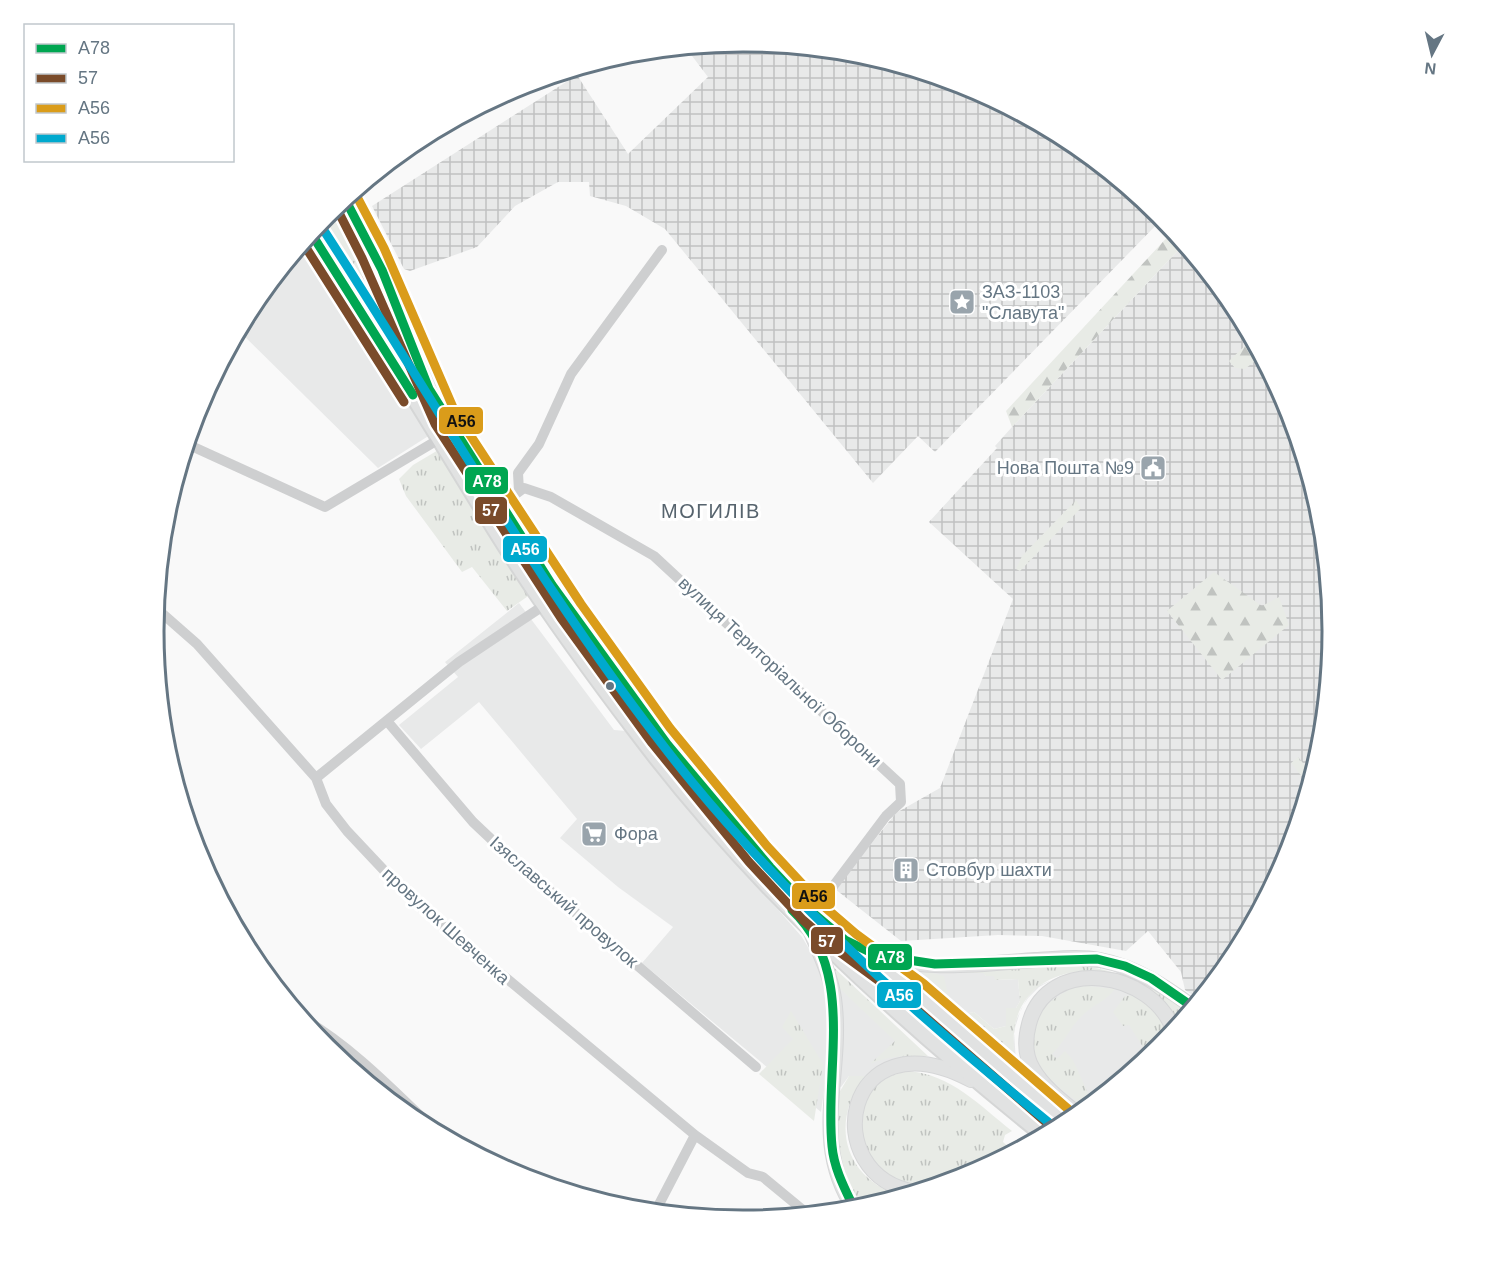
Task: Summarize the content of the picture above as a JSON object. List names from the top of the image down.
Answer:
{
  "streets": {
    "street": ["вулиця Територіальної Оборони", "Ізяславський провулок", "провулок Шевченка"]
  },
  "districts": ["МОГИЛІВ"],
  "places": {
    "place": ["ЗАЗ-1103 \"Славута\""],
    "public building": ["Нова Пошта №9"],
    "supermarket": ["Фора"],
    "building": ["Стовбур шахти"]
  },
  "lines": [
    "transit line A56",
    "transit line А78",
    "transit line 57",
    "transit line А56"
  ],
  "legend": [
    "А78",
    "57",
    "A56",
    "А56"
  ],
  "north": "bottom"
}
